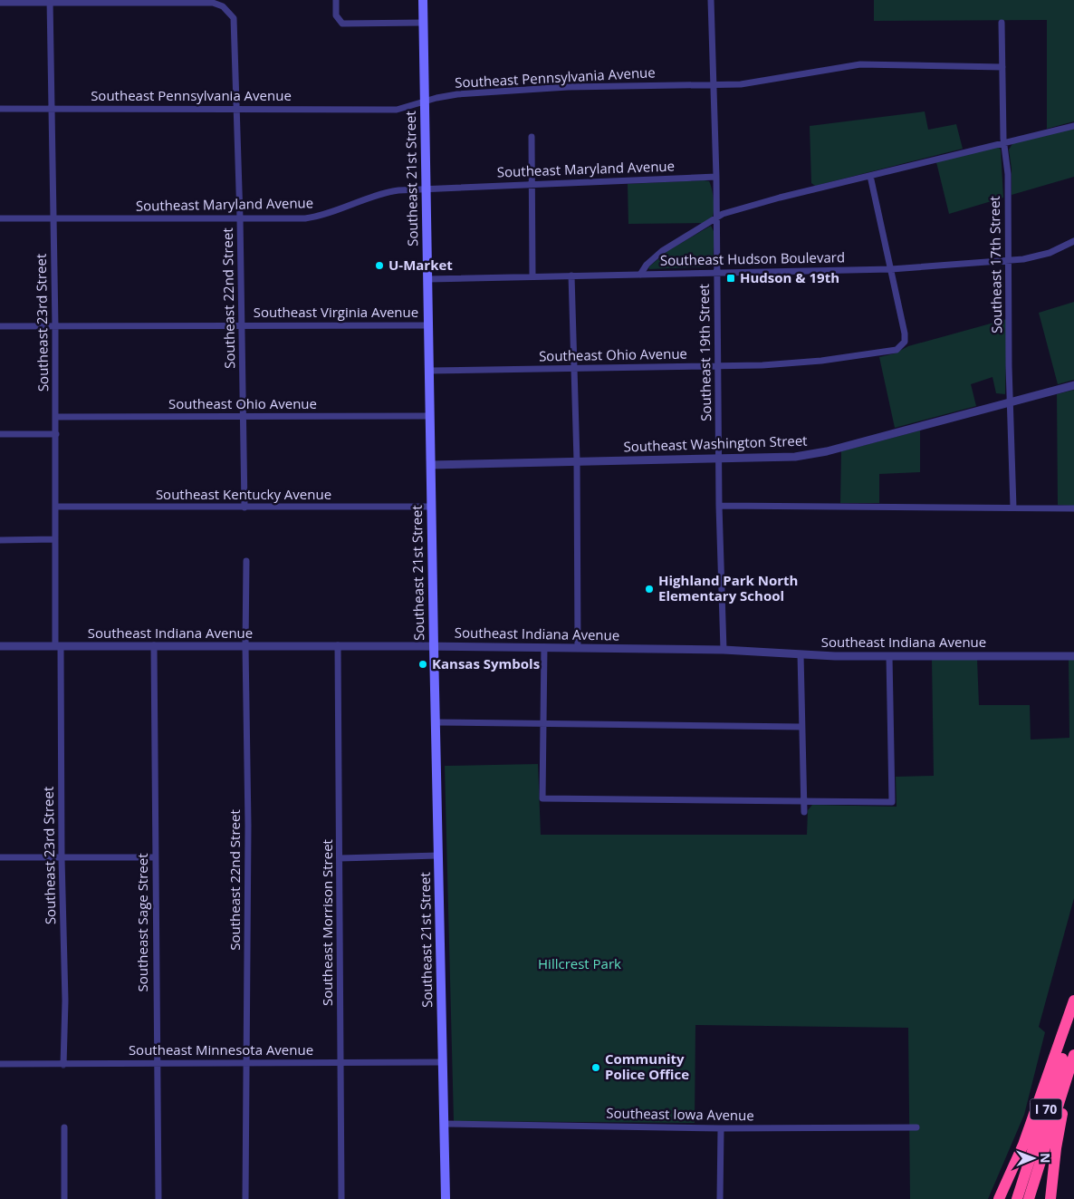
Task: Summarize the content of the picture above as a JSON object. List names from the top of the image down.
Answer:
{
  "streets": {
    "highway": ["I 70"],
    "main road": ["Southeast 21st Street"],
    "street": [
      "Southeast Pennsylvania Avenue",
      "Southeast Maryland Avenue",
      "Southeast Hudson Boulevard",
      "Southeast 17th Street",
      "Southeast 22nd Street",
      "Southeast Virginia Avenue",
      "Southeast 23rd Street",
      "Southeast 19th Street",
      "Southeast Ohio Avenue",
      "Southeast Washington Street",
      "Southeast Kentucky Avenue",
      "Southeast Indiana Avenue",
      "Southeast Sage Street",
      "Southeast Morrison Street",
      "Southeast Minnesota Avenue",
      "Southeast Iowa Avenue"
    ]
  },
  "crossings": [
    ["Southeast Pennsylvania Avenue", "Southeast 21st Street"],
    ["Southeast Pennsylvania Avenue", "Southeast 17th Street"],
    ["Southeast Pennsylvania Avenue", "Southeast 22nd Street"],
    ["Southeast Pennsylvania Avenue", "Southeast 23rd Street"],
    ["Southeast Pennsylvania Avenue", "Southeast 19th Street"],
    ["Southeast Maryland Avenue", "Southeast 21st Street"],
    ["Southeast Maryland Avenue", "Southeast 22nd Street"],
    ["Southeast Maryland Avenue", "Southeast 23rd Street"],
    ["Southeast Maryland Avenue", "Southeast 19th Street"],
    ["Southeast 21st Street", "Southeast Hudson Boulevard"],
    ["Southeast 21st Street", "Southeast Virginia Avenue"],
    ["Southeast 21st Street", "Southeast Ohio Avenue"],
    ["Southeast 21st Street", "Southeast Washington Street"],
    ["Southeast 21st Street", "Southeast Kentucky Avenue"],
    ["Southeast 21st Street", "Southeast Indiana Avenue"],
    ["Southeast 21st Street", "Southeast Minnesota Avenue"],
    ["Southeast 21st Street", "Southeast Iowa Avenue"],
    ["Southeast Hudson Boulevard", "Southeast 17th Street"],
    ["Southeast Hudson Boulevard", "Southeast 19th Street"],
    ["Southeast Hudson Boulevard", "Southeast Ohio Avenue"],
    ["Southeast 17th Street", "Southeast Washington Street"],
    ["Southeast 22nd Street", "Southeast Virginia Avenue"],
    ["Southeast 22nd Street", "Southeast 23rd Street"],
    ["Southeast 22nd Street", "Southeast Ohio Avenue"],
    ["Southeast 22nd Street", "Southeast Kentucky Avenue"],
    ["Southeast 22nd Street", "Southeast Indiana Avenue"],
    ["Southeast 22nd Street", "Southeast Minnesota Avenue"],
    ["Southeast Virginia Avenue", "Southeast 23rd Street"],
    ["Southeast 23rd Street", "Southeast Ohio Avenue"],
    ["Southeast 23rd Street", "Southeast Kentucky Avenue"],
    ["Southeast 23rd Street", "Southeast Indiana Avenue"],
    ["Southeast 23rd Street", "Southeast Minnesota Avenue"],
    ["Southeast 19th Street", "Southeast Ohio Avenue"],
    ["Southeast 19th Street", "Southeast Washington Street"],
    ["Southeast 19th Street", "Southeast Indiana Avenue"],
    ["Southeast Indiana Avenue", "Southeast Sage Street"],
    ["Southeast Indiana Avenue", "Southeast Morrison Street"],
    ["Southeast Sage Street", "Southeast Minnesota Avenue"],
    ["Southeast Morrison Street", "Southeast Minnesota Avenue"]
  ],
  "parks": ["Hillcrest Park"],
  "places": {
    "other": [
      "U-Market",
      "Highland Park North Elementary School",
      "Kansas Symbols",
      "Community Police Office"
    ],
    "transit": ["Hudson & 19th"]
  },
  "north": "right"
}
